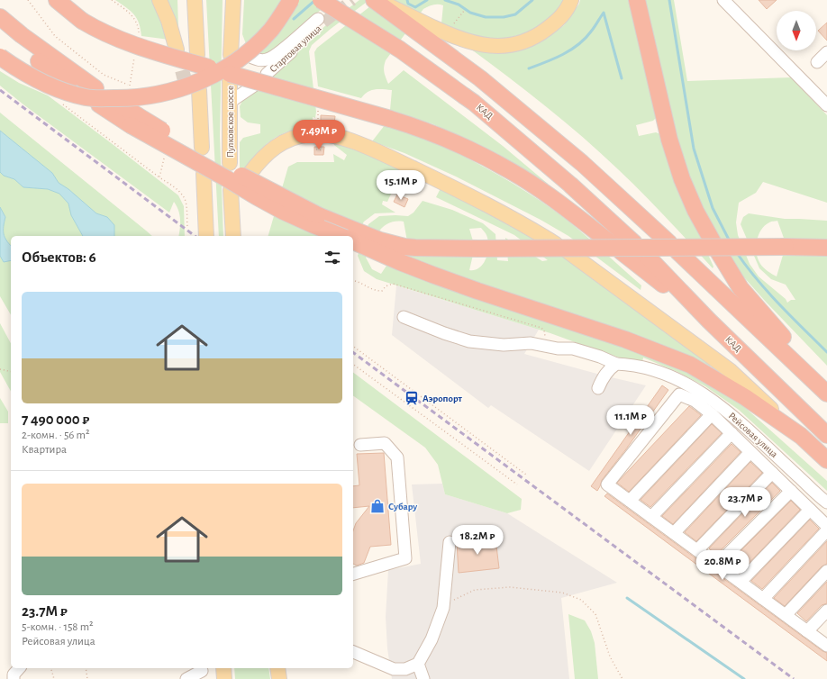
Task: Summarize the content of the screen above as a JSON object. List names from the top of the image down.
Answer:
{
  "streets": {
    "highway": ["КАД"],
    "main road": ["Пулковское шоссе"],
    "street": ["Стартовая улица", "Рейсовая улица"]
  },
  "places": {
    "station": ["Аэропорт"],
    "shop": ["Субару"]
  },
  "north": "bottom",
  "page": {
    "price": [
      "7.49M ₽",
      "15.1M ₽",
      "11.1M ₽",
      "23.7M ₽",
      "18.2M ₽",
      "20.8M ₽"
    ],
    "heading": "Объектов: 6",
    "list": [
      {
        "name": "7 490 000 ₽",
        "note": "2-комн. · 56 m² · Квартира"
      },
      {
        "name": "23.7M ₽",
        "note": "5-комн. · 158 m² · Рейсовая улица"
      }
    ]
  }
}
